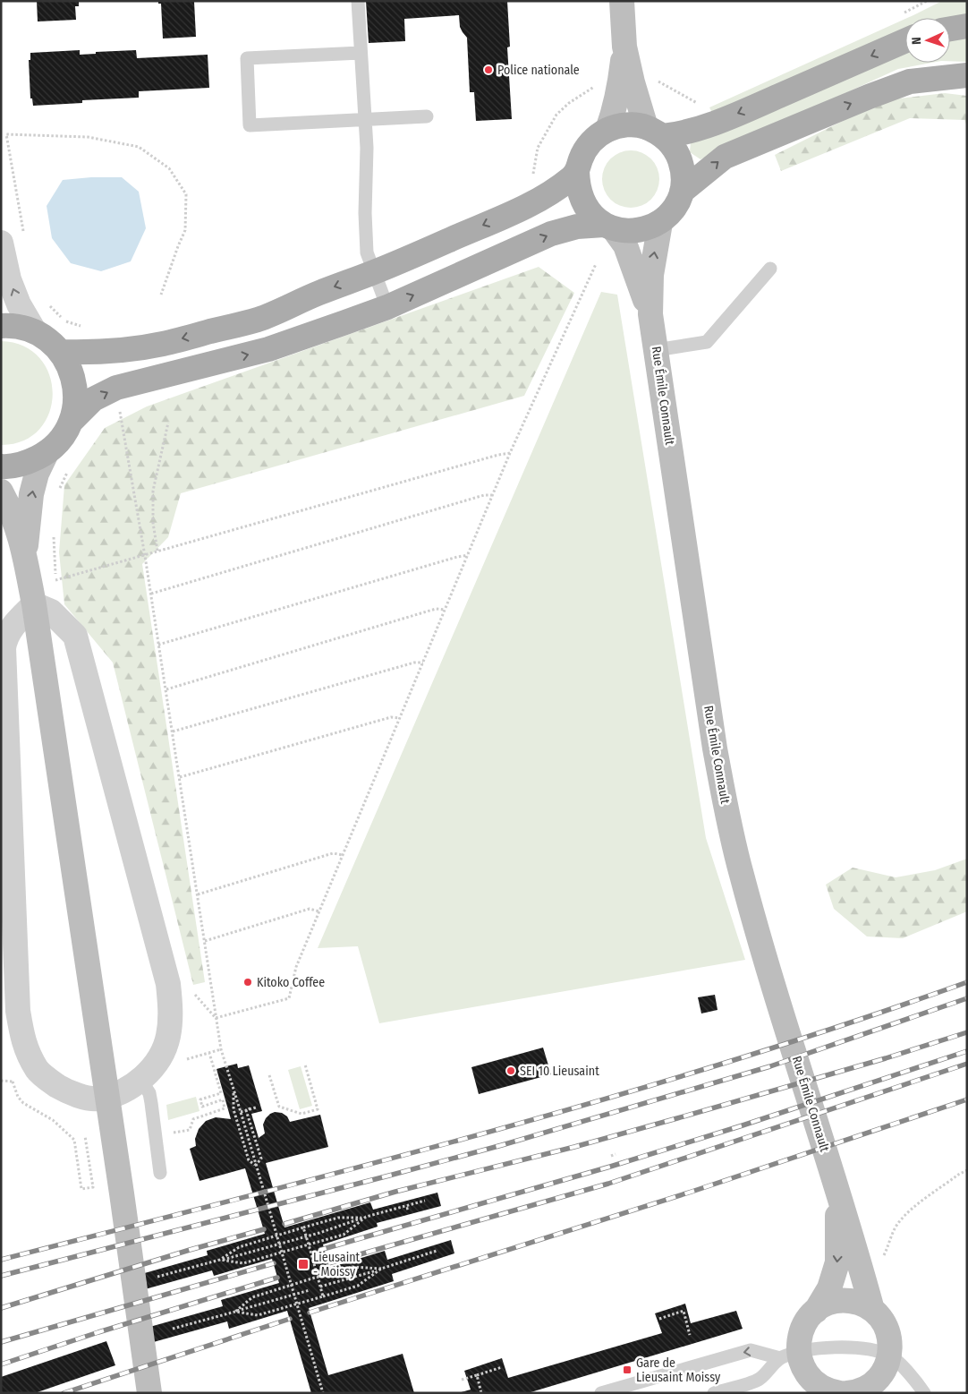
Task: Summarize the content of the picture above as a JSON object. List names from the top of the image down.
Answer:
{
  "streets": {
    "street": ["Rue Émile Connault"]
  },
  "places": {
    "other": ["Police nationale", "Kitoko Coffee", "SEI 10 Lieusaint"],
    "transit": ["Lieusaint - Moissy", "Gare de Lieusaint Moissy"]
  },
  "north": "left"
}
